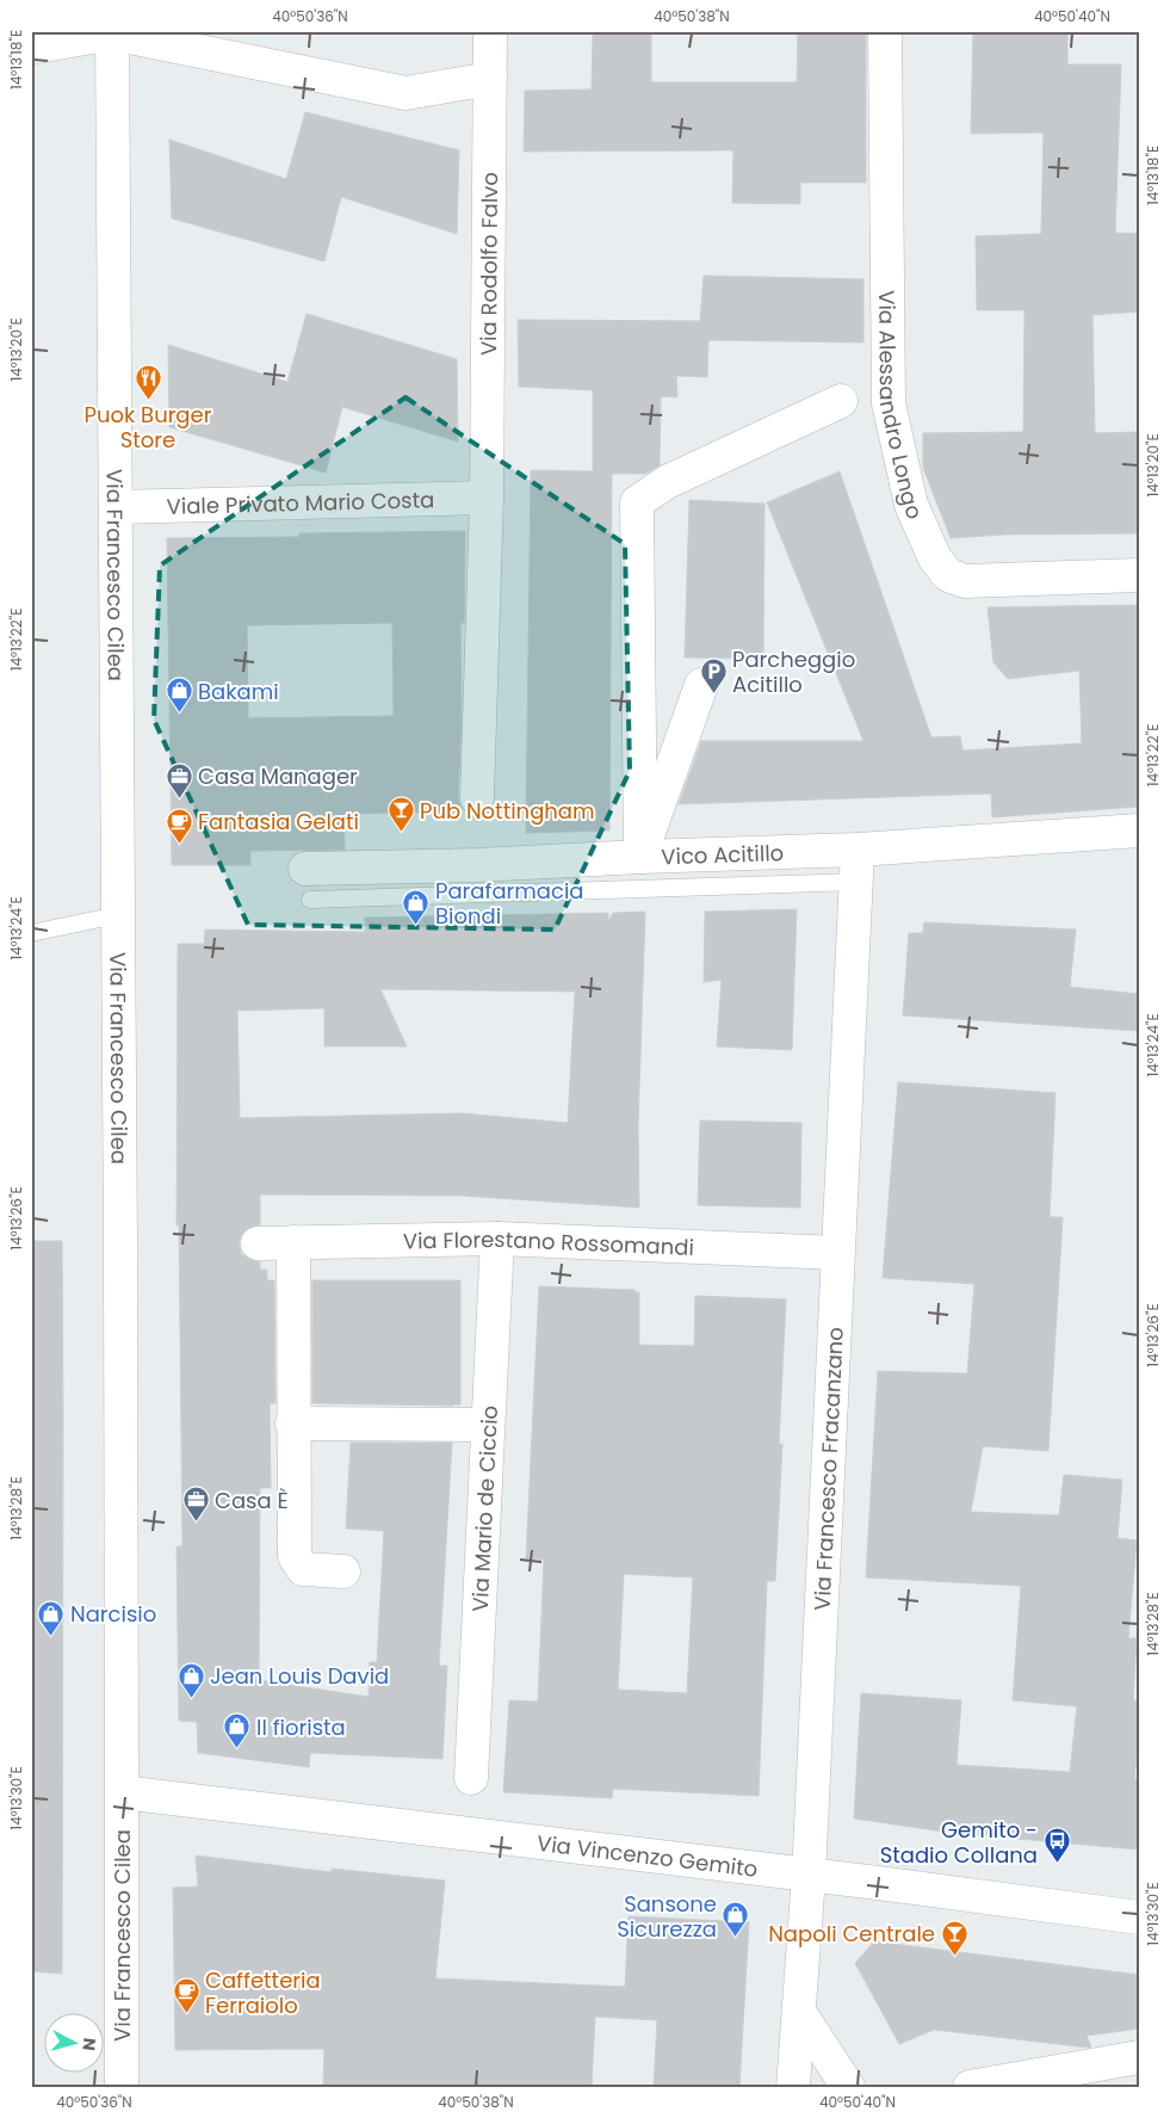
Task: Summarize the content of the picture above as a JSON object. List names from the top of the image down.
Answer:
{
  "streets": {
    "street": [
      "Via Rodolfo Falvo",
      "Via Alessandro Longo",
      "Viale Privato Mario Costa",
      "Via Francesco Cilea",
      "Vico Acitillo",
      "Via Florestano Rossomandi",
      "Via Francesco Fracanzano",
      "Via Mario de Ciccio",
      "Via Vincenzo Gemito"
    ]
  },
  "crossings": [
    ["Via Rodolfo Falvo", "Viale Privato Mario Costa"],
    ["Viale Privato Mario Costa", "Via Francesco Cilea"],
    ["Via Francesco Cilea", "Via Vincenzo Gemito"],
    ["Vico Acitillo", "Via Francesco Fracanzano"],
    ["Via Florestano Rossomandi", "Via Francesco Fracanzano"],
    ["Via Florestano Rossomandi", "Via Mario de Ciccio"],
    ["Via Francesco Fracanzano", "Via Vincenzo Gemito"]
  ],
  "places": {
    "restaurant": ["Puok Burger Store"],
    "parking": ["Parcheggio Acitillo"],
    "shop": [
      "Bakami",
      "Parafarmacia Biondi",
      "Narcisio",
      "Jean Louis David",
      "Il fiorista",
      "Sansone Sicurezza"
    ],
    "office": ["Casa Manager", "Casa È"],
    "bar": ["Pub Nottingham", "Napoli Centrale"],
    "cafe": ["Fantasia Gelati", "Caffetteria Ferraiolo"],
    "bus stop": ["Gemito - Stadio Collana"]
  },
  "north": "right",
  "coordinates": [
    "40°50'36\"N",
    "40°50'38\"N",
    "40°50'40\"N",
    "14°13'18\"E",
    "14°13'20\"E",
    "14°13'22\"E",
    "14°13'24\"E",
    "14°13'26\"E",
    "14°13'28\"E",
    "14°13'30\"E"
  ]
}
